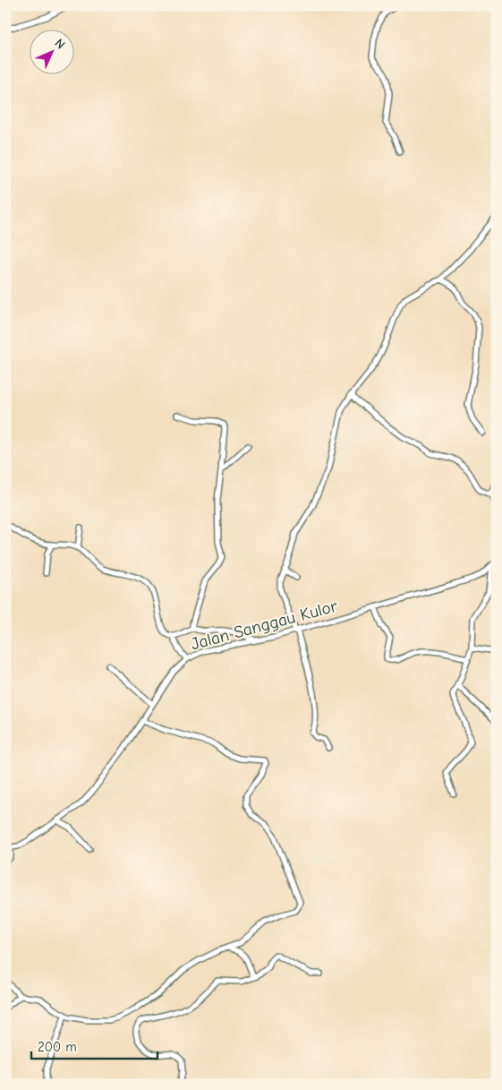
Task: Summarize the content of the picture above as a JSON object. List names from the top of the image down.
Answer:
{
  "streets": {
    "street": ["Jalan Sanggau Kulor"]
  },
  "scale_bar": "200 m",
  "north": "top right"
}
